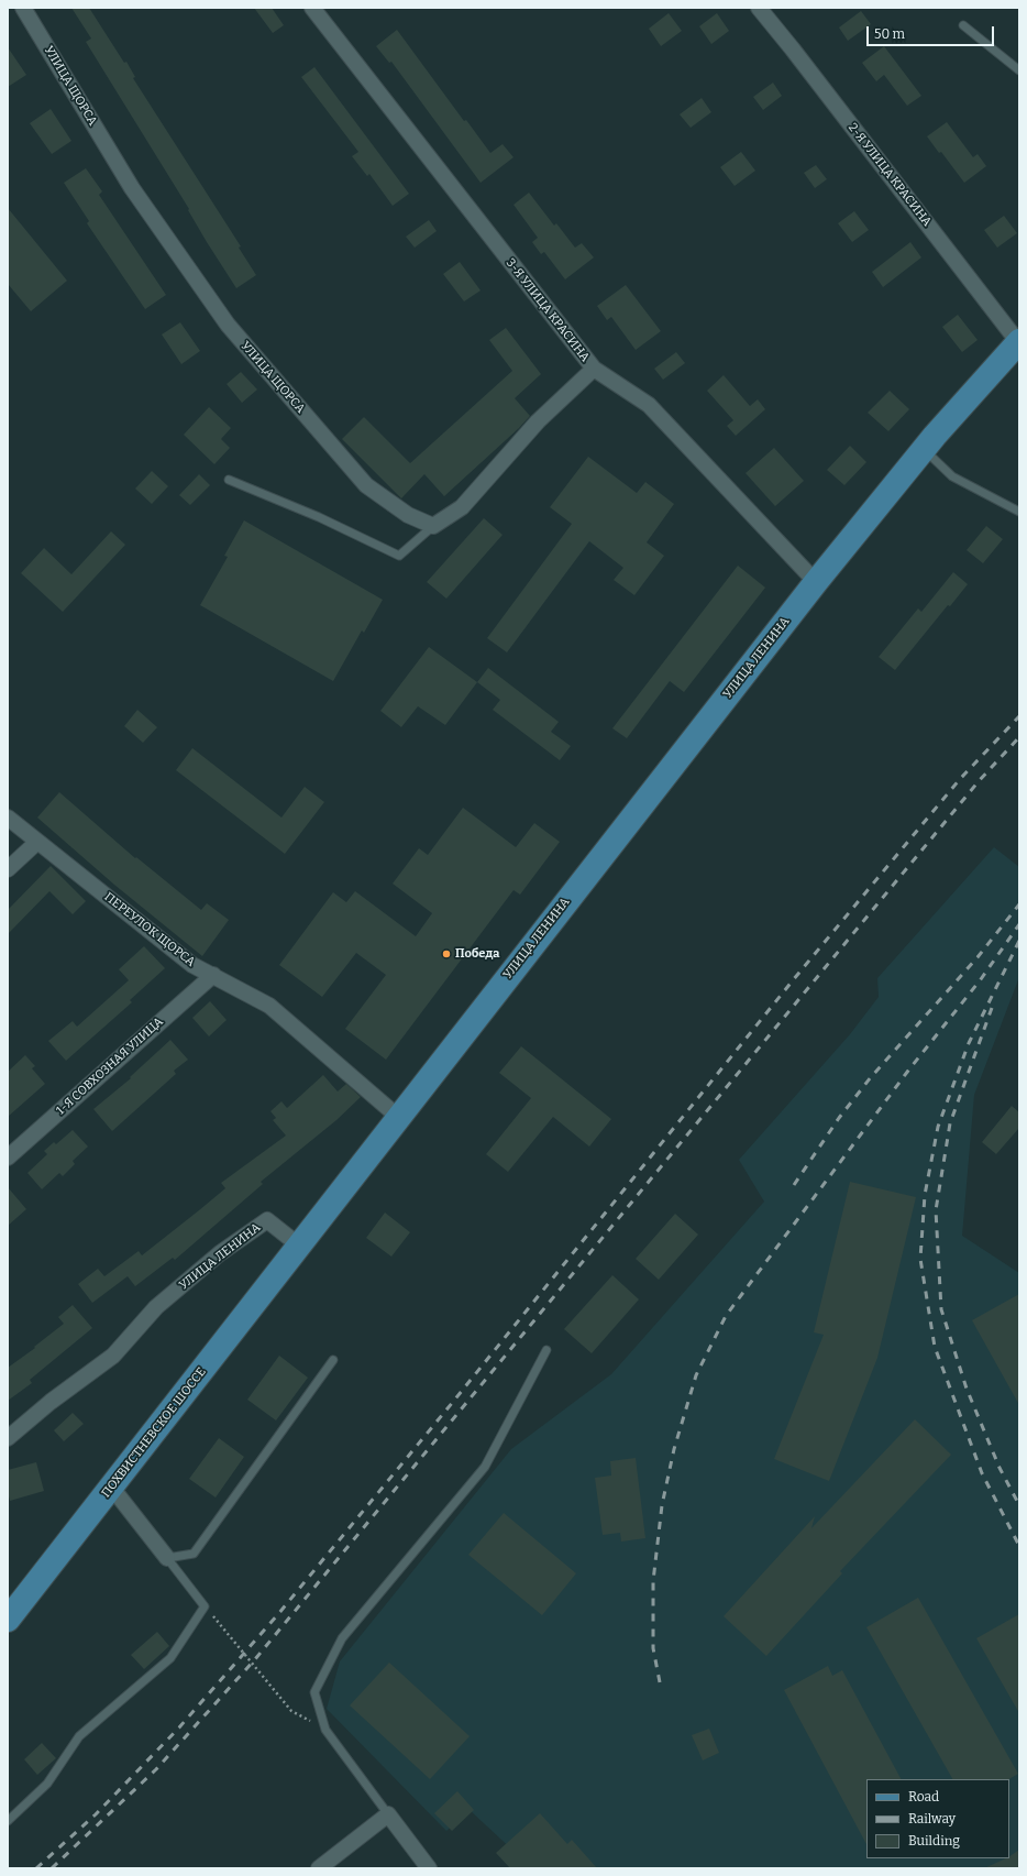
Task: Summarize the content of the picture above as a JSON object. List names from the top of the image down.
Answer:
{
  "streets": {
    "main road": ["УЛИЦА ЛЕНИНА", "ПОХВИСТНЕВСКОЕ ШОССЕ"],
    "street": [
      "УЛИЦА ЩОРСА",
      "2-Я УЛИЦА КРАСИНА",
      "3-Я УЛИЦА КРАСИНА",
      "ПЕРЕУЛОК ЩОРСА",
      "1-Я СОВХОЗНАЯ УЛИЦА"
    ]
  },
  "crossings": [
    ["2-Я УЛИЦА КРАСИНА", "УЛИЦА ЛЕНИНА"],
    ["3-Я УЛИЦА КРАСИНА", "УЛИЦА ЛЕНИНА"],
    ["УЛИЦА ЛЕНИНА", "ПЕРЕУЛОК ЩОРСА"],
    ["УЛИЦА ЛЕНИНА", "ПОХВИСТНЕВСКОЕ ШОССЕ"],
    ["ПЕРЕУЛОК ЩОРСА", "1-Я СОВХОЗНАЯ УЛИЦА"]
  ],
  "places": ["Победа"],
  "legend": ["Road", "Railway", "Building"],
  "scale_bar": "50 m"
}
